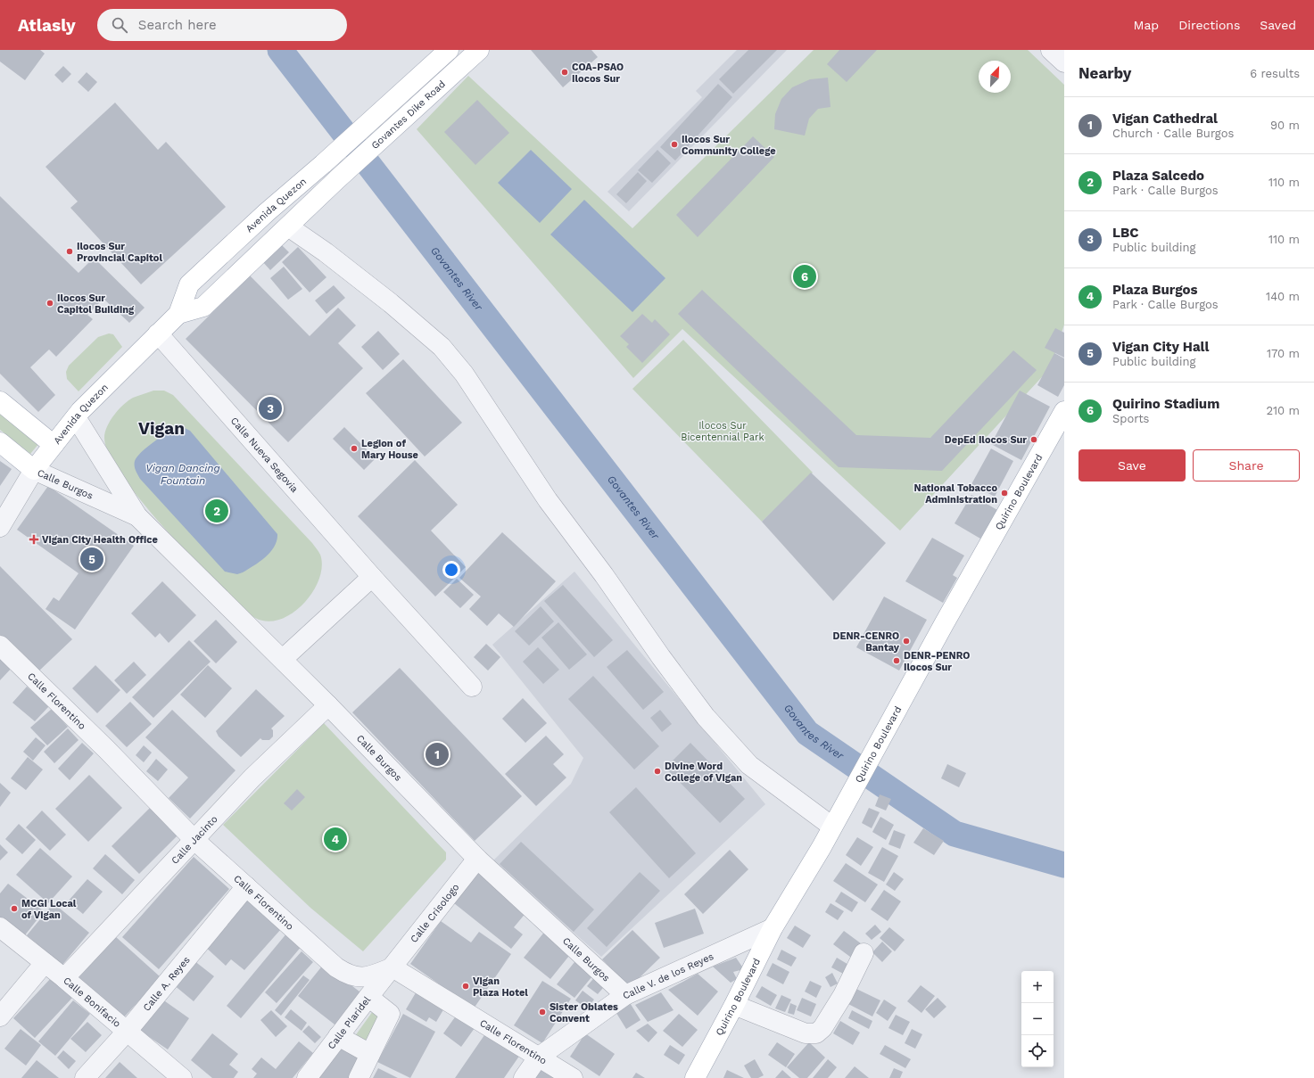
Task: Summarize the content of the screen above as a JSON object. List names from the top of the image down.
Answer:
{
  "streets": {
    "main road": [
      "Govantes Dike Road",
      "Avenida Quezon",
      "Calle Burgos",
      "Quirino Boulevard"
    ],
    "street": [
      "Calle Nueva Segovia",
      "Calle Florentino",
      "Calle Jacinto",
      "Calle Crisologo",
      "Calle V. de los Reyes",
      "Calle A. Reyes",
      "Calle Bonifacio",
      "Calle Plaridel"
    ]
  },
  "crossings": [
    ["Govantes Dike Road", "Avenida Quezon"],
    ["Avenida Quezon", "Calle Nueva Segovia"],
    ["Avenida Quezon", "Calle Burgos"],
    ["Calle Burgos", "Calle Jacinto"],
    ["Calle Burgos", "Calle Crisologo"],
    ["Calle Burgos", "Calle V. de los Reyes"],
    ["Quirino Boulevard", "Calle V. de los Reyes"],
    ["Calle Florentino", "Calle Jacinto"],
    ["Calle Florentino", "Calle Crisologo"],
    ["Calle Florentino", "Calle V. de los Reyes"],
    ["Calle Florentino", "Calle A. Reyes"],
    ["Calle Florentino", "Calle Plaridel"],
    ["Calle Jacinto", "Calle Bonifacio"],
    ["Calle Crisologo", "Calle Plaridel"],
    ["Calle A. Reyes", "Calle Bonifacio"]
  ],
  "districts": ["Vigan"],
  "water": ["Govantes River", "Vigan Dancing Fountain"],
  "parks": ["Ilocos Sur Bicentennial Park"],
  "places": {
    "other": [
      "COA-PSAO Ilocos Sur",
      "Ilocos Sur Community College",
      "Ilocos Sur Provincial Capitol",
      "Ilocos Sur Capitol Building",
      "DepEd Ilocos Sur",
      "Legion of Mary House",
      "National Tobacco Administration",
      "DENR-CENRO Bantay",
      "DENR-PENRO Ilocos Sur",
      "Divine Word College of Vigan",
      "MCGI Local of Vigan",
      "Vigan Plaza Hotel",
      "Sister Oblates Convent"
    ],
    "health": ["Vigan City Health Office"]
  },
  "north": "top right",
  "page": {
    "header": "Atlasly",
    "search": "Search here",
    "nav": ["Map", "Directions", "Saved"],
    "heading": ["Nearby", "6 results"],
    "list": [
      {
        "mark": "1",
        "name": "Vigan Cathedral",
        "note": "Church · Calle Burgos",
        "value": "90 m"
      },
      {
        "mark": "2",
        "name": "Plaza Salcedo",
        "note": "Park · Calle Burgos",
        "value": "110 m"
      },
      {
        "mark": "3",
        "name": "LBC",
        "note": "Public building",
        "value": "110 m"
      },
      {
        "mark": "4",
        "name": "Plaza Burgos",
        "note": "Park · Calle Burgos",
        "value": "140 m"
      },
      {
        "mark": "5",
        "name": "Vigan City Hall",
        "note": "Public building",
        "value": "170 m"
      },
      {
        "mark": "6",
        "name": "Quirino Stadium",
        "note": "Sports",
        "value": "210 m"
      }
    ],
    "pins": [
      "6",
      "3",
      "2",
      "5",
      "1",
      "4"
    ],
    "buttons": ["Save", "Share"],
    "map_buttons": ["+", "−"]
  }
}
